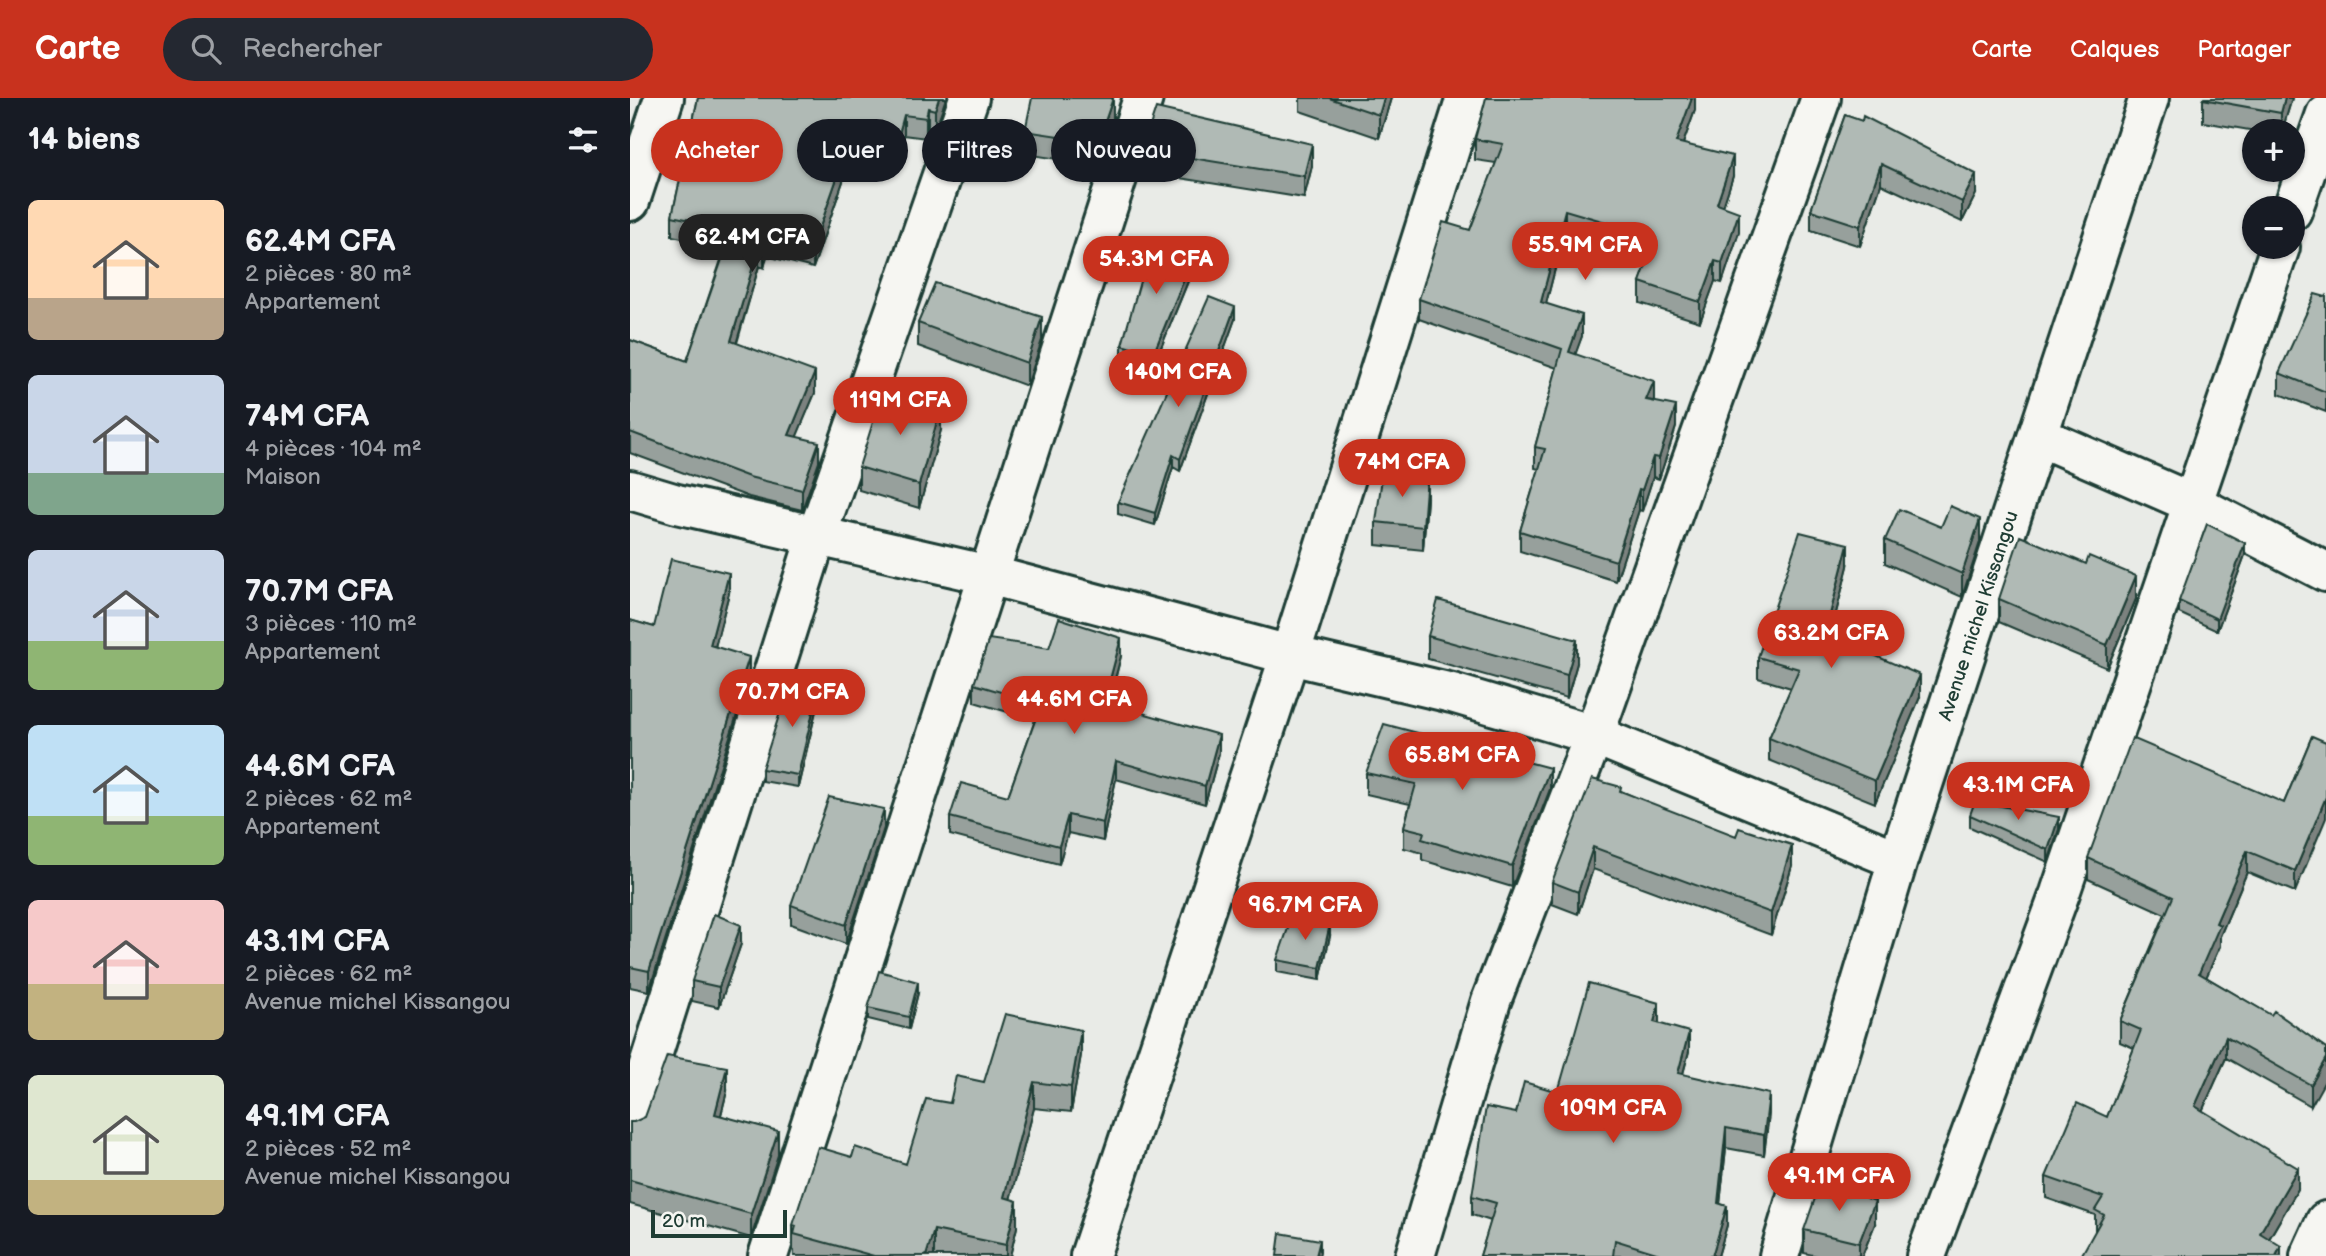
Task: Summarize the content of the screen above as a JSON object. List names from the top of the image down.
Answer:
{
  "streets": {
    "street": ["Avenue michel Kissangou"]
  },
  "scale_bar": "20 m",
  "page": {
    "header": "Carte",
    "search": "Rechercher",
    "nav": ["Carte", "Calques", "Partager"],
    "heading": "14 biens",
    "map_buttons": ["+", "−"],
    "chip": [
      "Acheter",
      "Louer",
      "Filtres",
      "Nouveau"
    ],
    "list": [
      {
        "name": "62.4M CFA",
        "note": "2 pièces · 80 m² · Appartement"
      },
      {
        "name": "74M CFA",
        "note": "4 pièces · 104 m² · Maison"
      },
      {
        "name": "70.7M CFA",
        "note": "3 pièces · 110 m² · Appartement"
      },
      {
        "name": "44.6M CFA",
        "note": "2 pièces · 62 m² · Appartement"
      },
      {
        "name": "43.1M CFA",
        "note": "2 pièces · 62 m² · Avenue michel Kissangou"
      },
      {
        "name": "49.1M CFA",
        "note": "2 pièces · 52 m² · Avenue michel Kissangou"
      }
    ],
    "price": [
      "62.4M CFA",
      "55.9M CFA",
      "54.3M CFA",
      "140M CFA",
      "119M CFA",
      "74M CFA",
      "63.2M CFA",
      "70.7M CFA",
      "44.6M CFA",
      "65.8M CFA",
      "43.1M CFA",
      "96.7M CFA",
      "109M CFA",
      "49.1M CFA"
    ],
    "scale": "20 m"
  }
}
